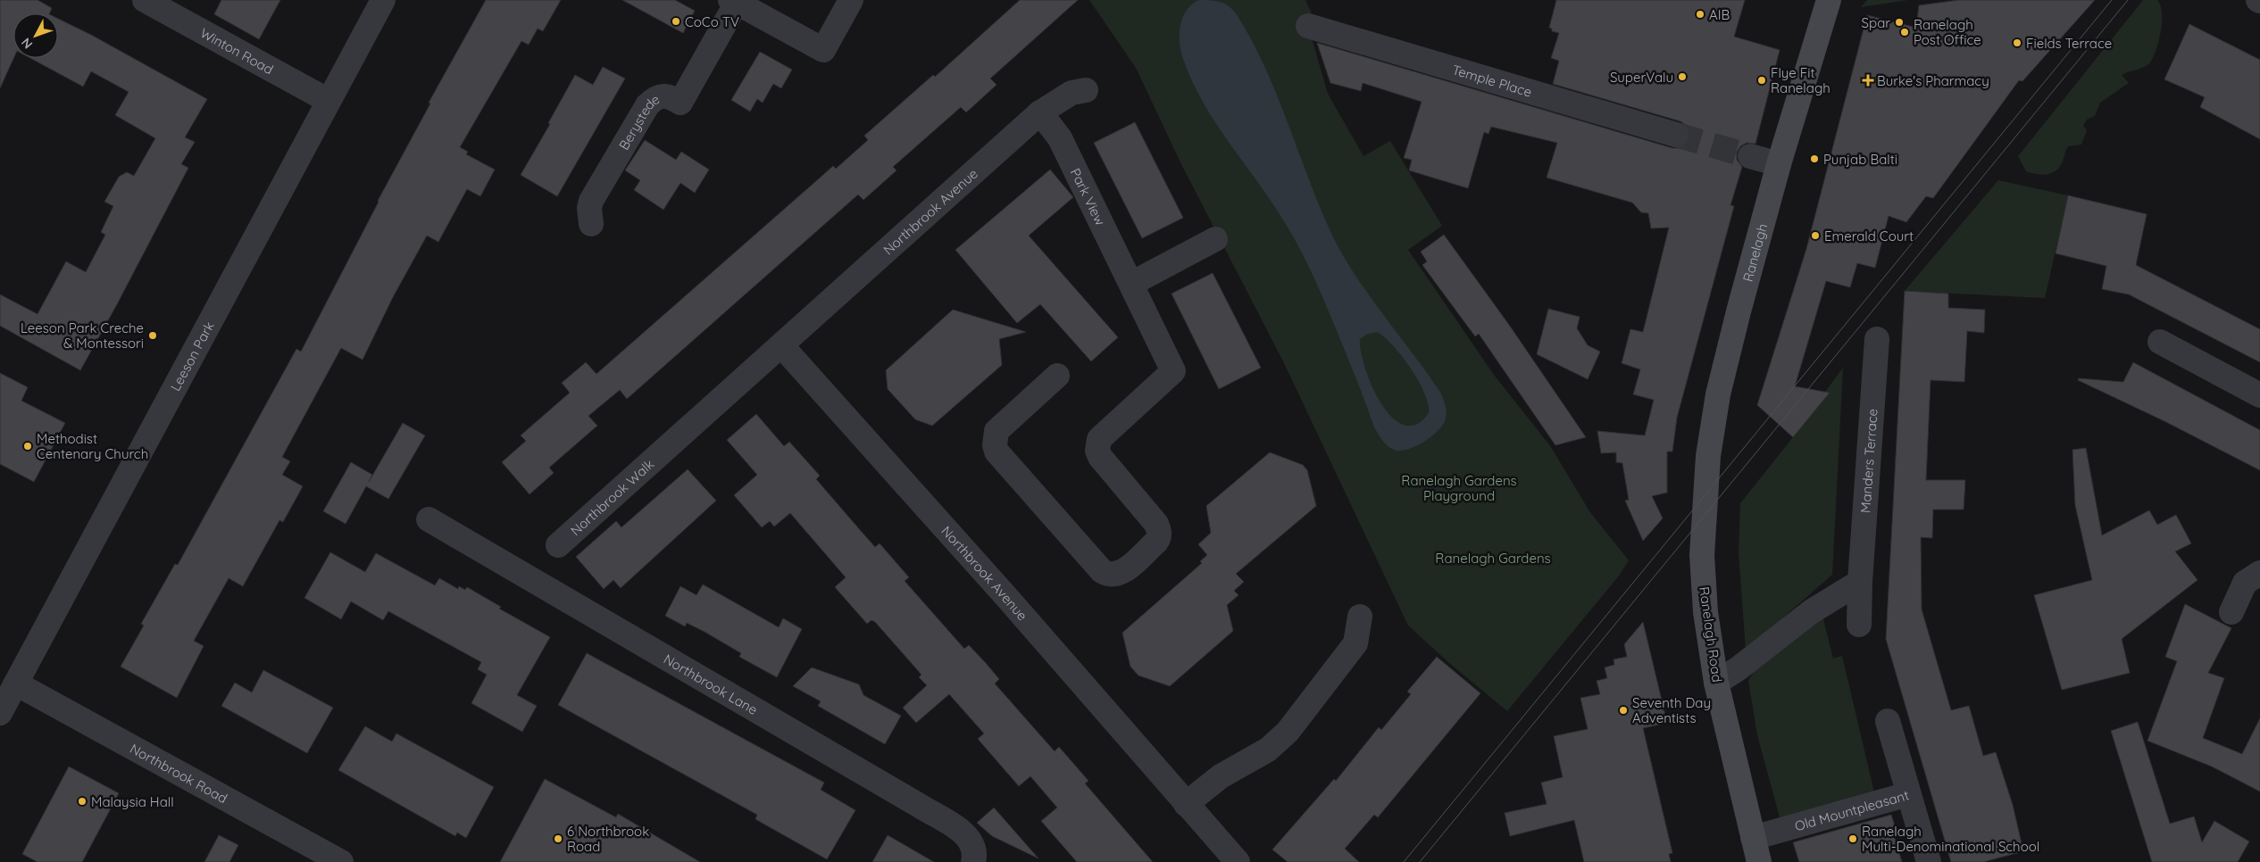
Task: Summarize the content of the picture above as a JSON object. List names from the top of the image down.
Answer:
{
  "streets": {
    "main road": ["Ranelagh", "Ranelagh Road"],
    "street": [
      "Winton Road",
      "Temple Place",
      "Berystede",
      "Park View",
      "Northbrook Avenue",
      "Leeson Park",
      "Manders Terrace",
      "Northbrook Walk",
      "Northbrook Lane",
      "Northbrook Road",
      "Old Mountpleasant"
    ]
  },
  "crossings": [
    ["Winton Road", "Leeson Park"],
    ["Park View", "Northbrook Avenue"],
    ["Northbrook Avenue", "Northbrook Walk"],
    ["Ranelagh", "Ranelagh Road"],
    ["Leeson Park", "Northbrook Road"],
    ["Ranelagh Road", "Old Mountpleasant"]
  ],
  "parks": ["Ranelagh Gardens Playground", "Ranelagh Gardens"],
  "places": {
    "other": [
      "AIB",
      "CoCo TV",
      "Spar",
      "Ranelagh Post Office",
      "Fields Terrace",
      "SuperValu",
      "Flye Fit Ranelagh",
      "Punjab Balti",
      "Emerald Court",
      "Leeson Park Creche & Montessori",
      "Methodist Centenary Church",
      "Seventh Day Adventists",
      "Malaysia Hall",
      "6 Northbrook Road",
      "Ranelagh Multi-Denominational School"
    ],
    "health": ["Burke's Pharmacy"]
  },
  "north": "bottom left"
}
